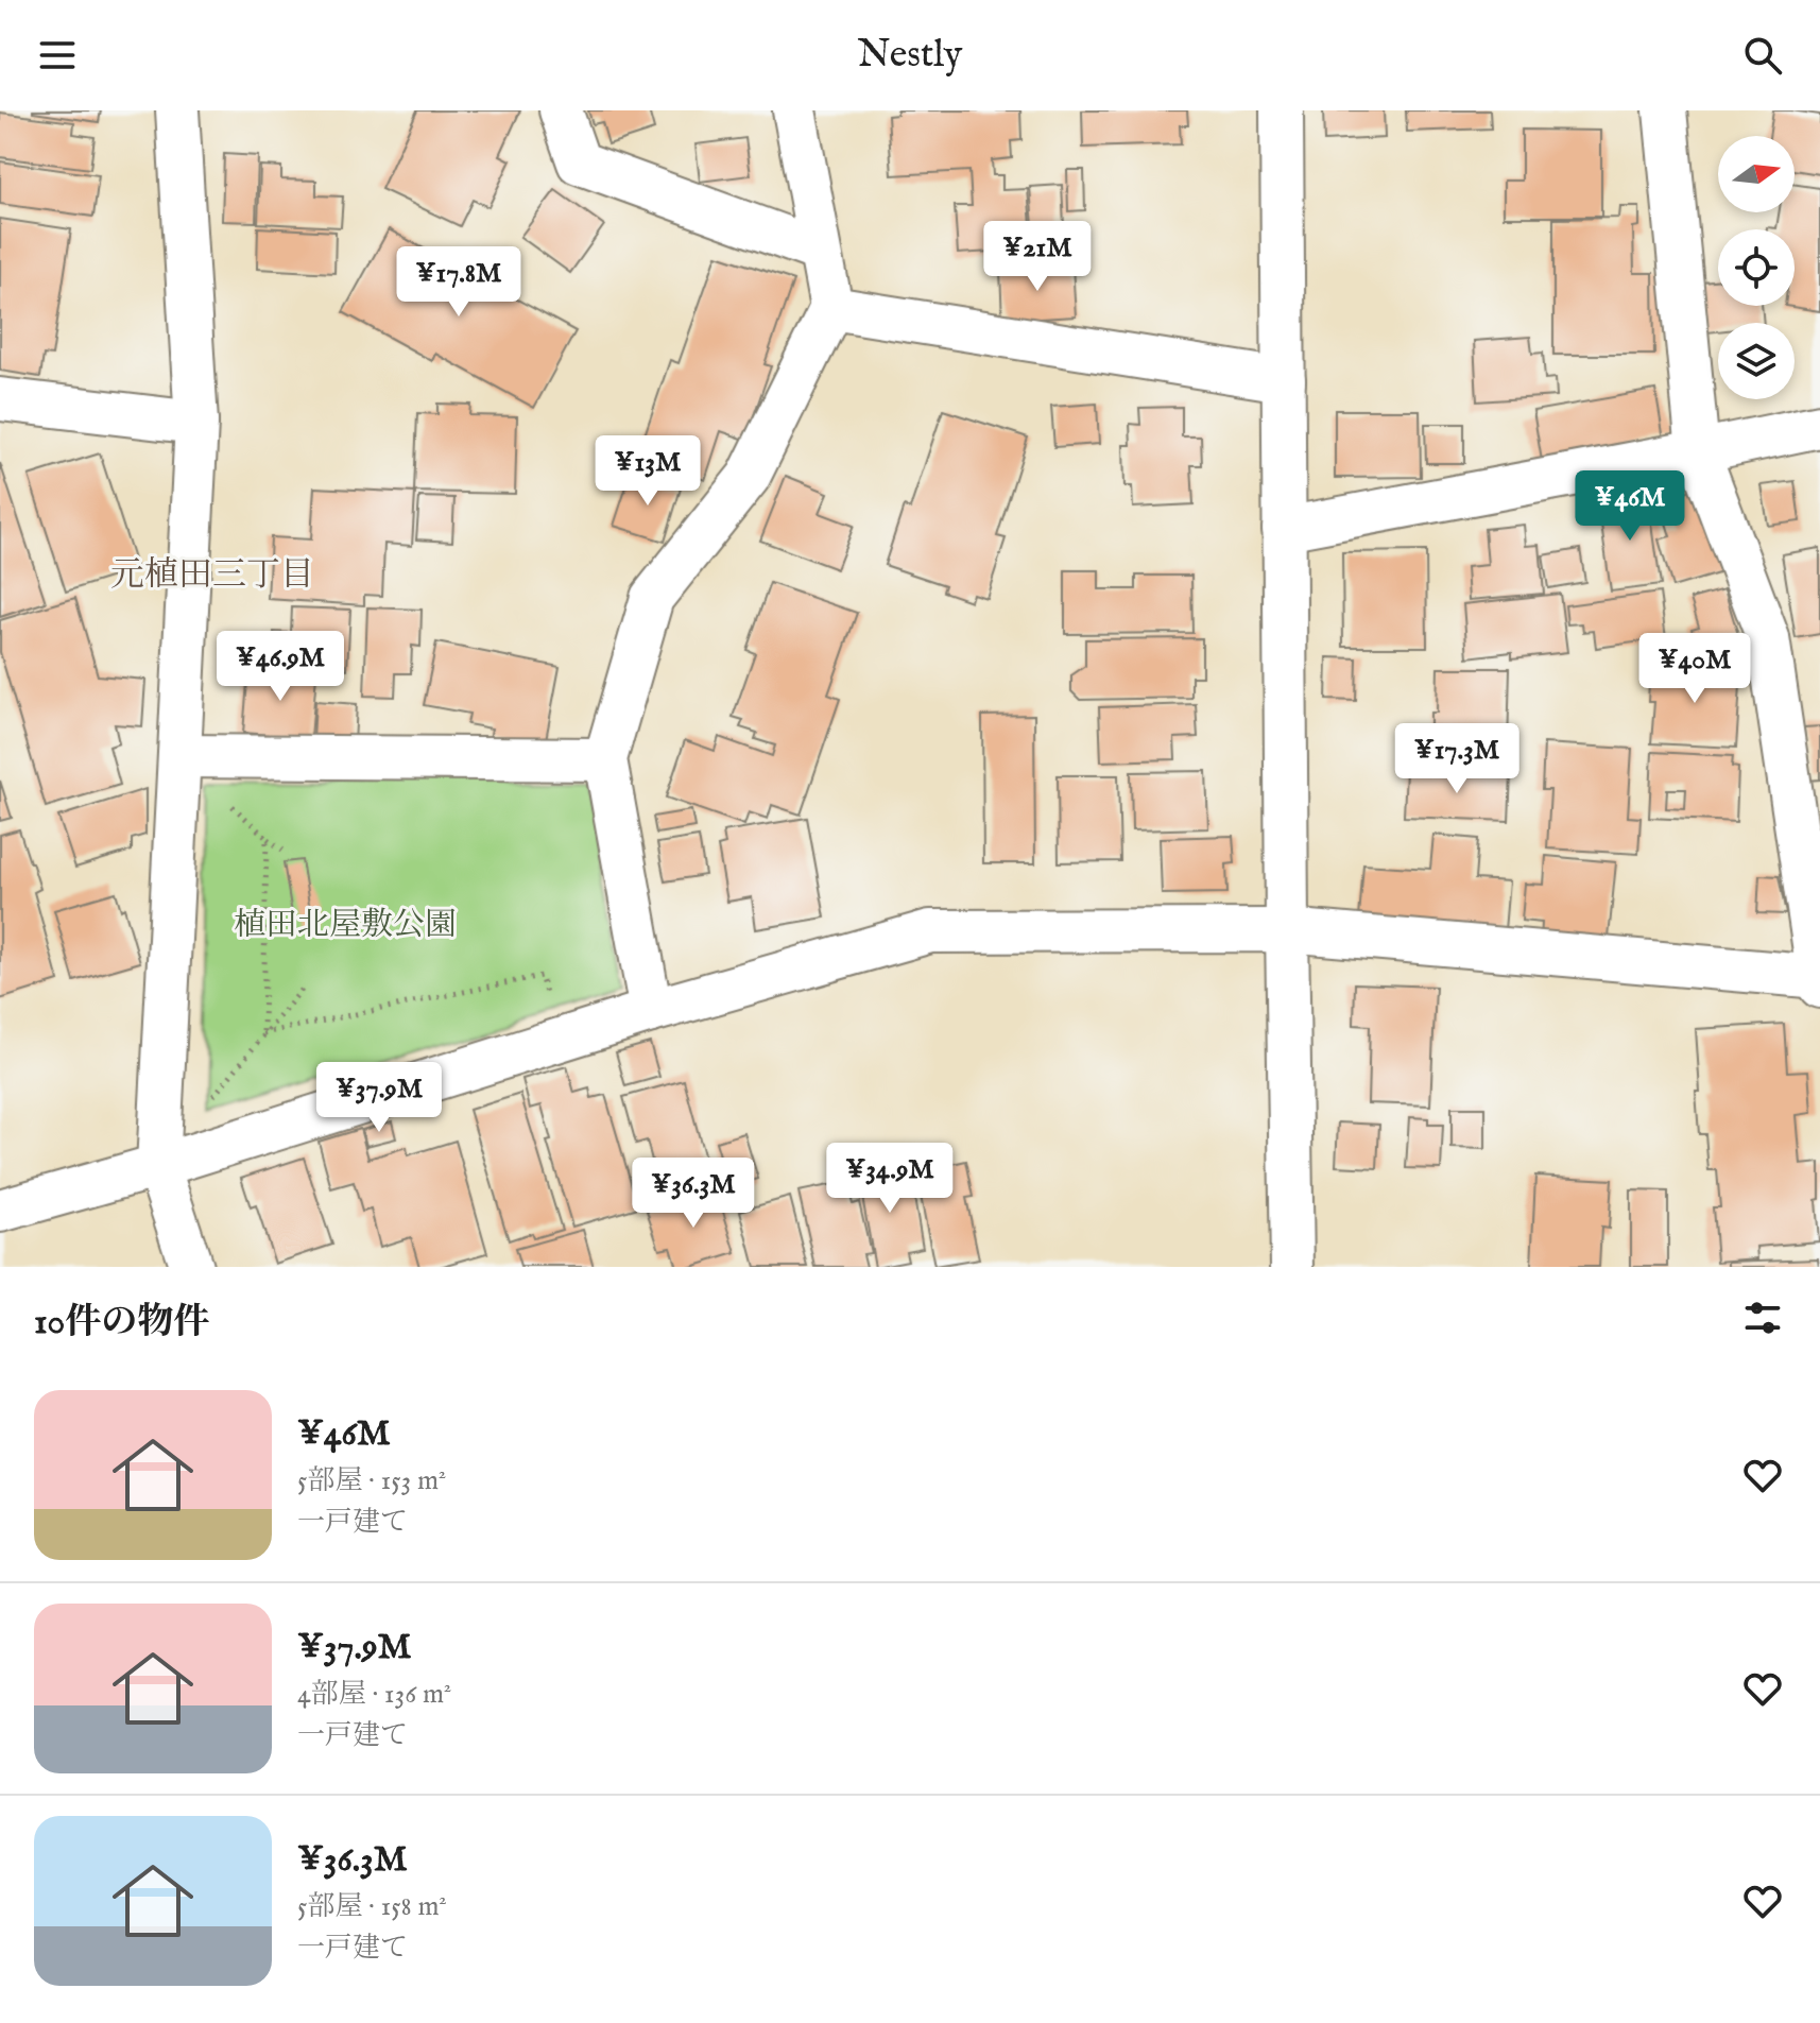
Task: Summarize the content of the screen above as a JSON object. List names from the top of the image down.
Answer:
{
  "districts": ["元植田三丁目"],
  "parks": ["植田北屋敷公園"],
  "north": "right",
  "page": {
    "header": "Nestly",
    "price": [
      "¥21M",
      "¥17.8M",
      "¥13M",
      "¥46M",
      "¥46.9M",
      "¥40M",
      "¥17.3M",
      "¥37.9M",
      "¥34.9M",
      "¥36.3M"
    ],
    "heading": "10件の物件",
    "list": [
      {
        "name": "¥46M",
        "note": "5部屋 · 153 m² · 一戸建て"
      },
      {
        "name": "¥37.9M",
        "note": "4部屋 · 136 m² · 一戸建て"
      },
      {
        "name": "¥36.3M",
        "note": "5部屋 · 158 m² · 一戸建て"
      }
    ]
  }
}
